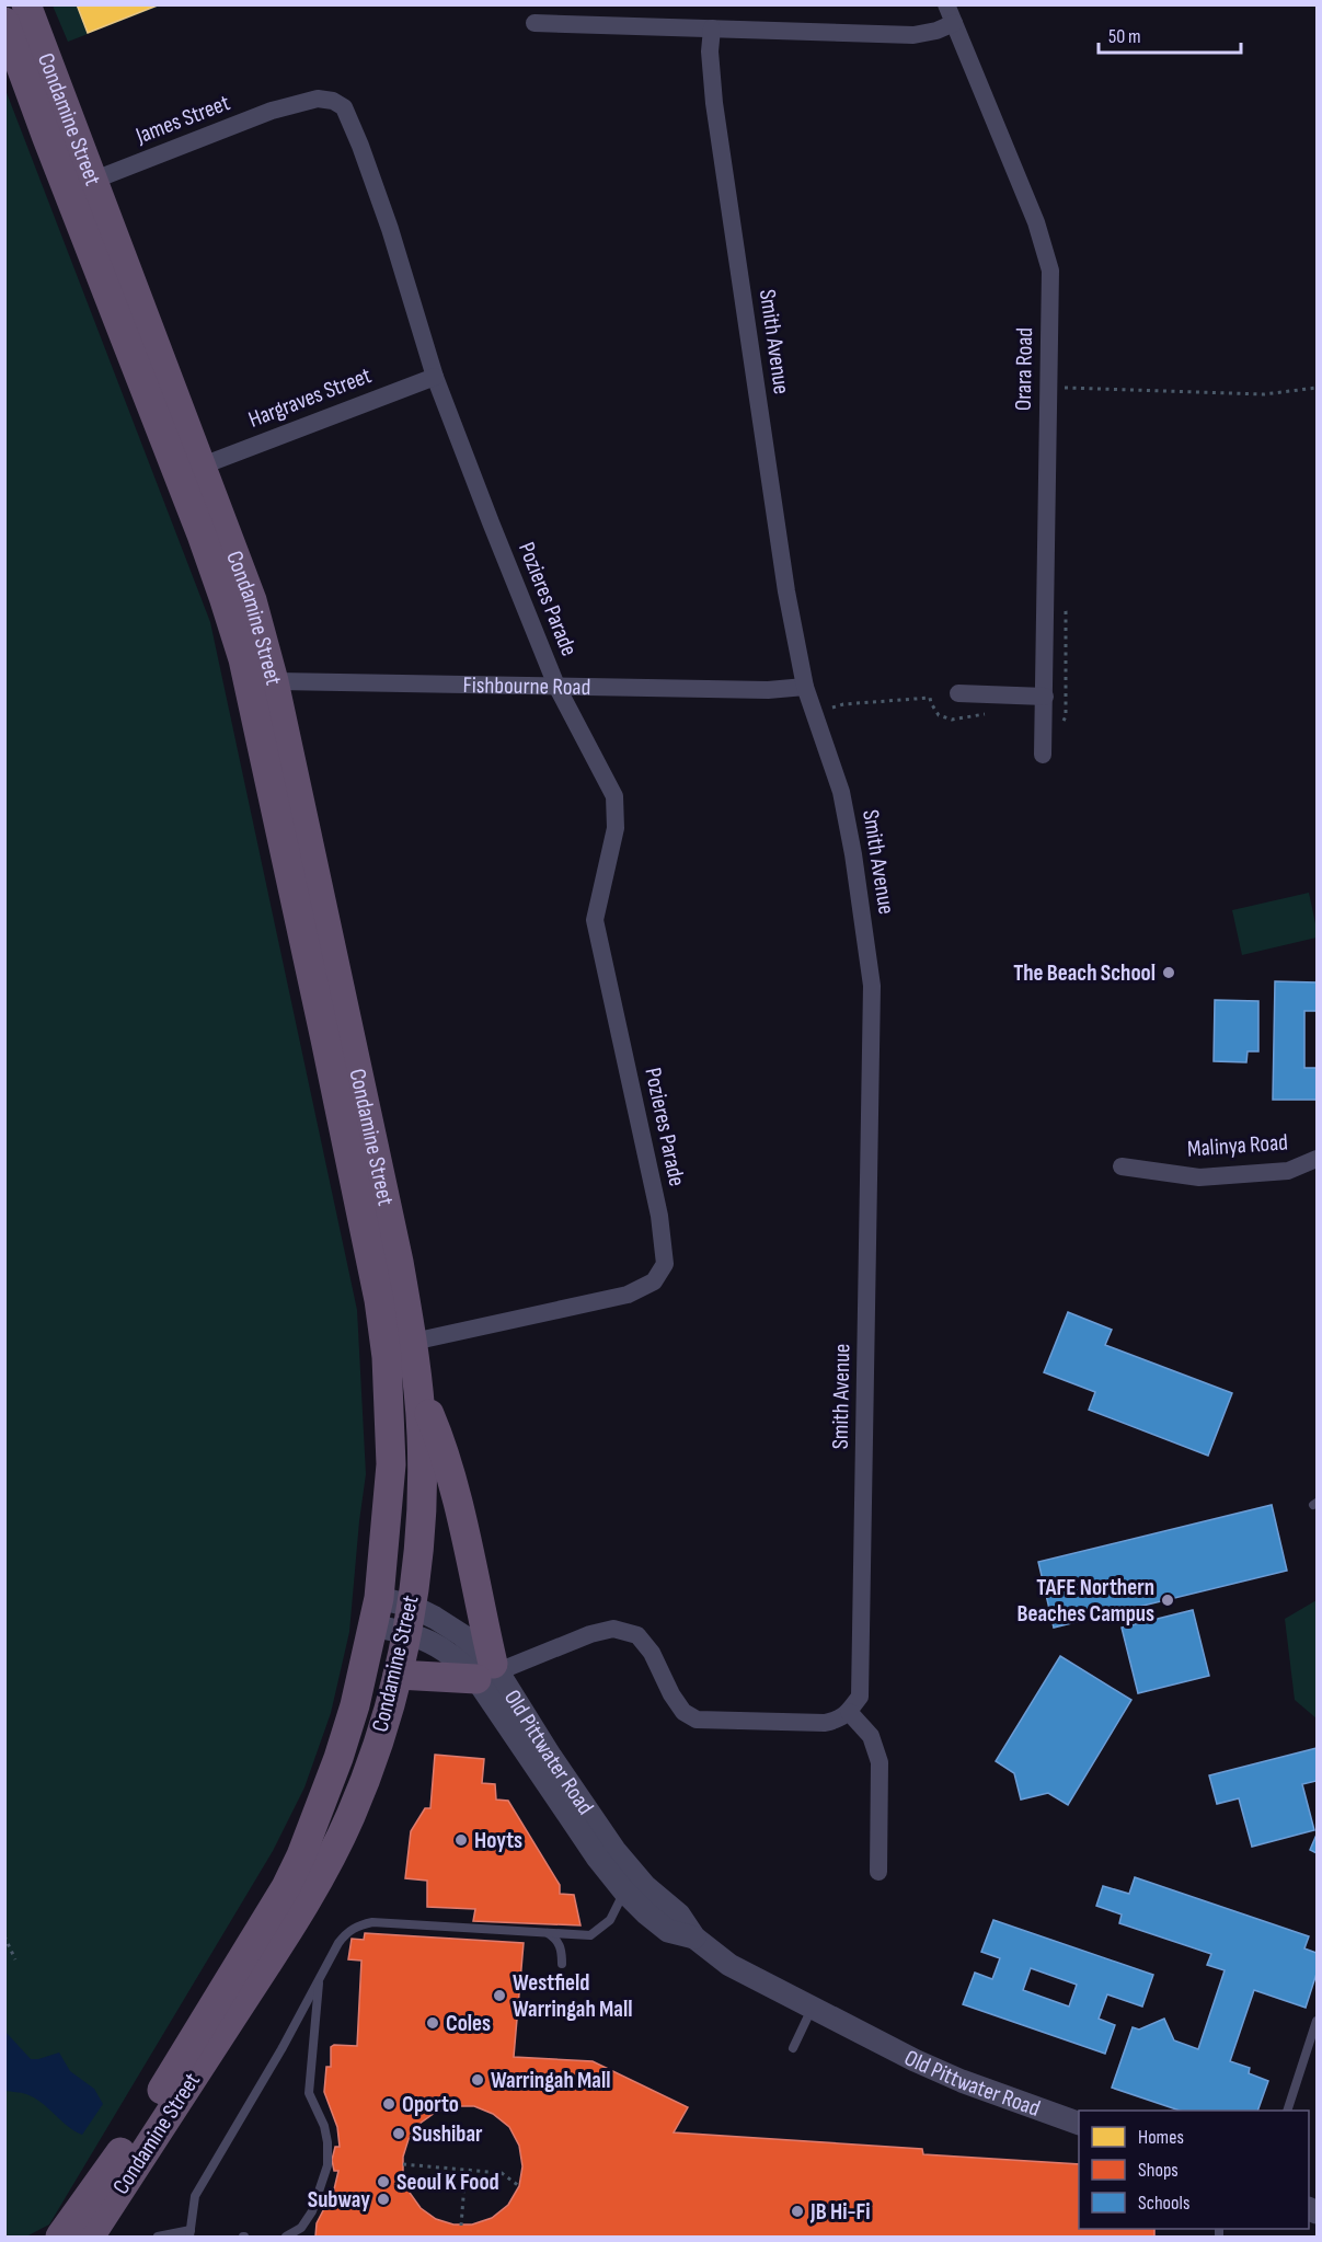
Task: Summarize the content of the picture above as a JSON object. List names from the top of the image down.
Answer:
{
  "streets": {
    "highway": ["Condamine Street"],
    "street": [
      "James Street",
      "Smith Avenue",
      "Orara Road",
      "Hargraves Street",
      "Pozieres Parade",
      "Fishbourne Road",
      "Malinya Road",
      "Old Pittwater Road"
    ]
  },
  "crossings": [
    ["James Street", "Condamine Street"],
    ["James Street", "Pozieres Parade"],
    ["Condamine Street", "Hargraves Street"],
    ["Condamine Street", "Pozieres Parade"],
    ["Condamine Street", "Fishbourne Road"],
    ["Condamine Street", "Old Pittwater Road"],
    ["Smith Avenue", "Fishbourne Road"],
    ["Hargraves Street", "Pozieres Parade"],
    ["Pozieres Parade", "Fishbourne Road"]
  ],
  "places": [
    "The Beach School",
    "TAFE Northern Beaches Campus",
    "Hoyts",
    "Westfield Warringah Mall",
    "Coles",
    "Warringah Mall",
    "Oporto",
    "Sushibar",
    "Seoul K Food",
    "Subway",
    "JB Hi-Fi"
  ],
  "legend": ["Homes", "Shops", "Schools"],
  "scale_bar": "50 m"
}
